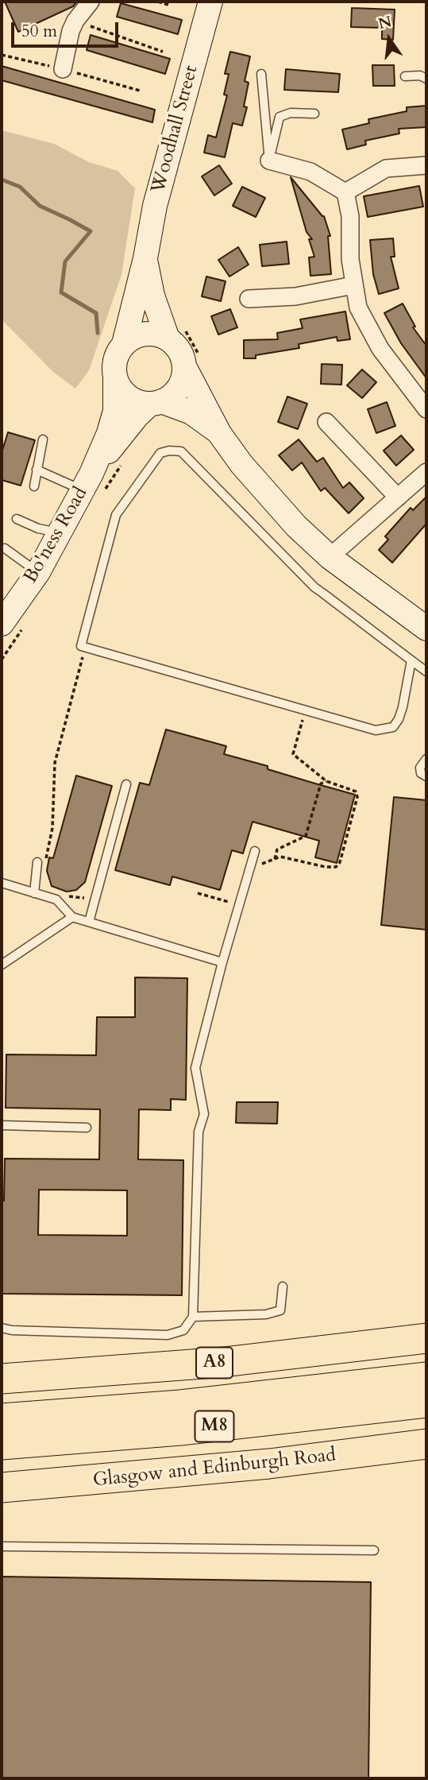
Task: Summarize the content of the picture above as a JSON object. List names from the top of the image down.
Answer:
{
  "streets": {
    "highway": ["A8", "M8", "Glasgow and Edinburgh Road"],
    "main road": ["Woodhall Street", "Bo'ness Road"]
  },
  "crossings": [
    ["Woodhall Street", "Bo'ness Road"]
  ],
  "scale_bar": "50 m",
  "north": "top"
}
